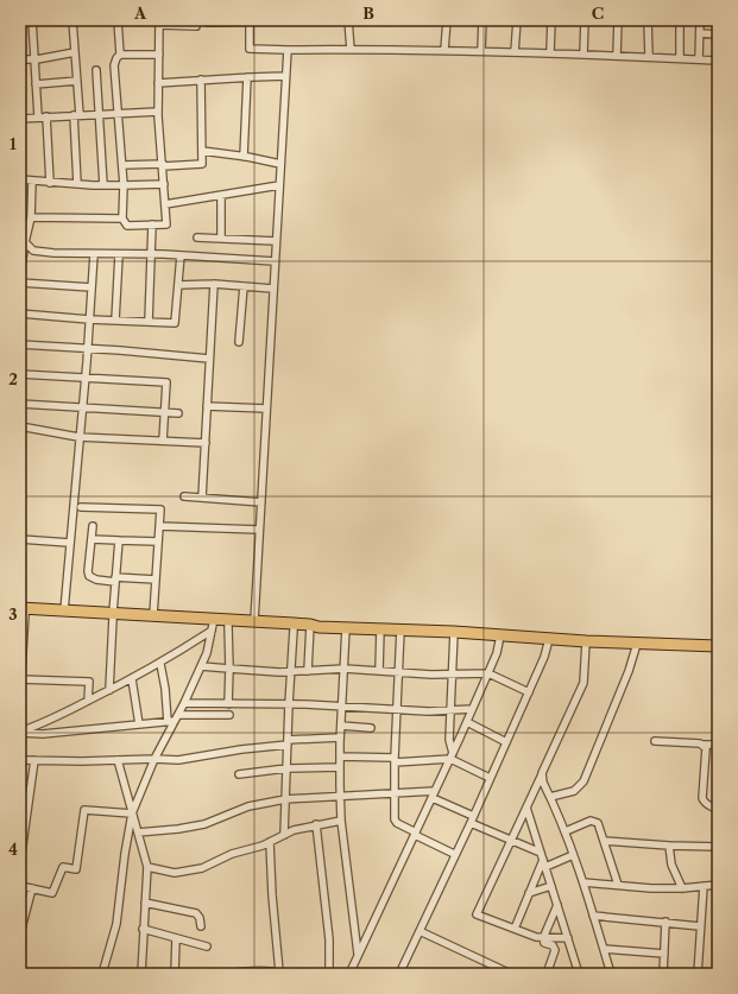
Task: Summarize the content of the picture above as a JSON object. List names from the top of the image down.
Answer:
{
  "grid": {
    "columns": ["A", "B", "C"],
    "rows": [
      "1",
      "2",
      "3",
      "4"
    ]
  }
}
